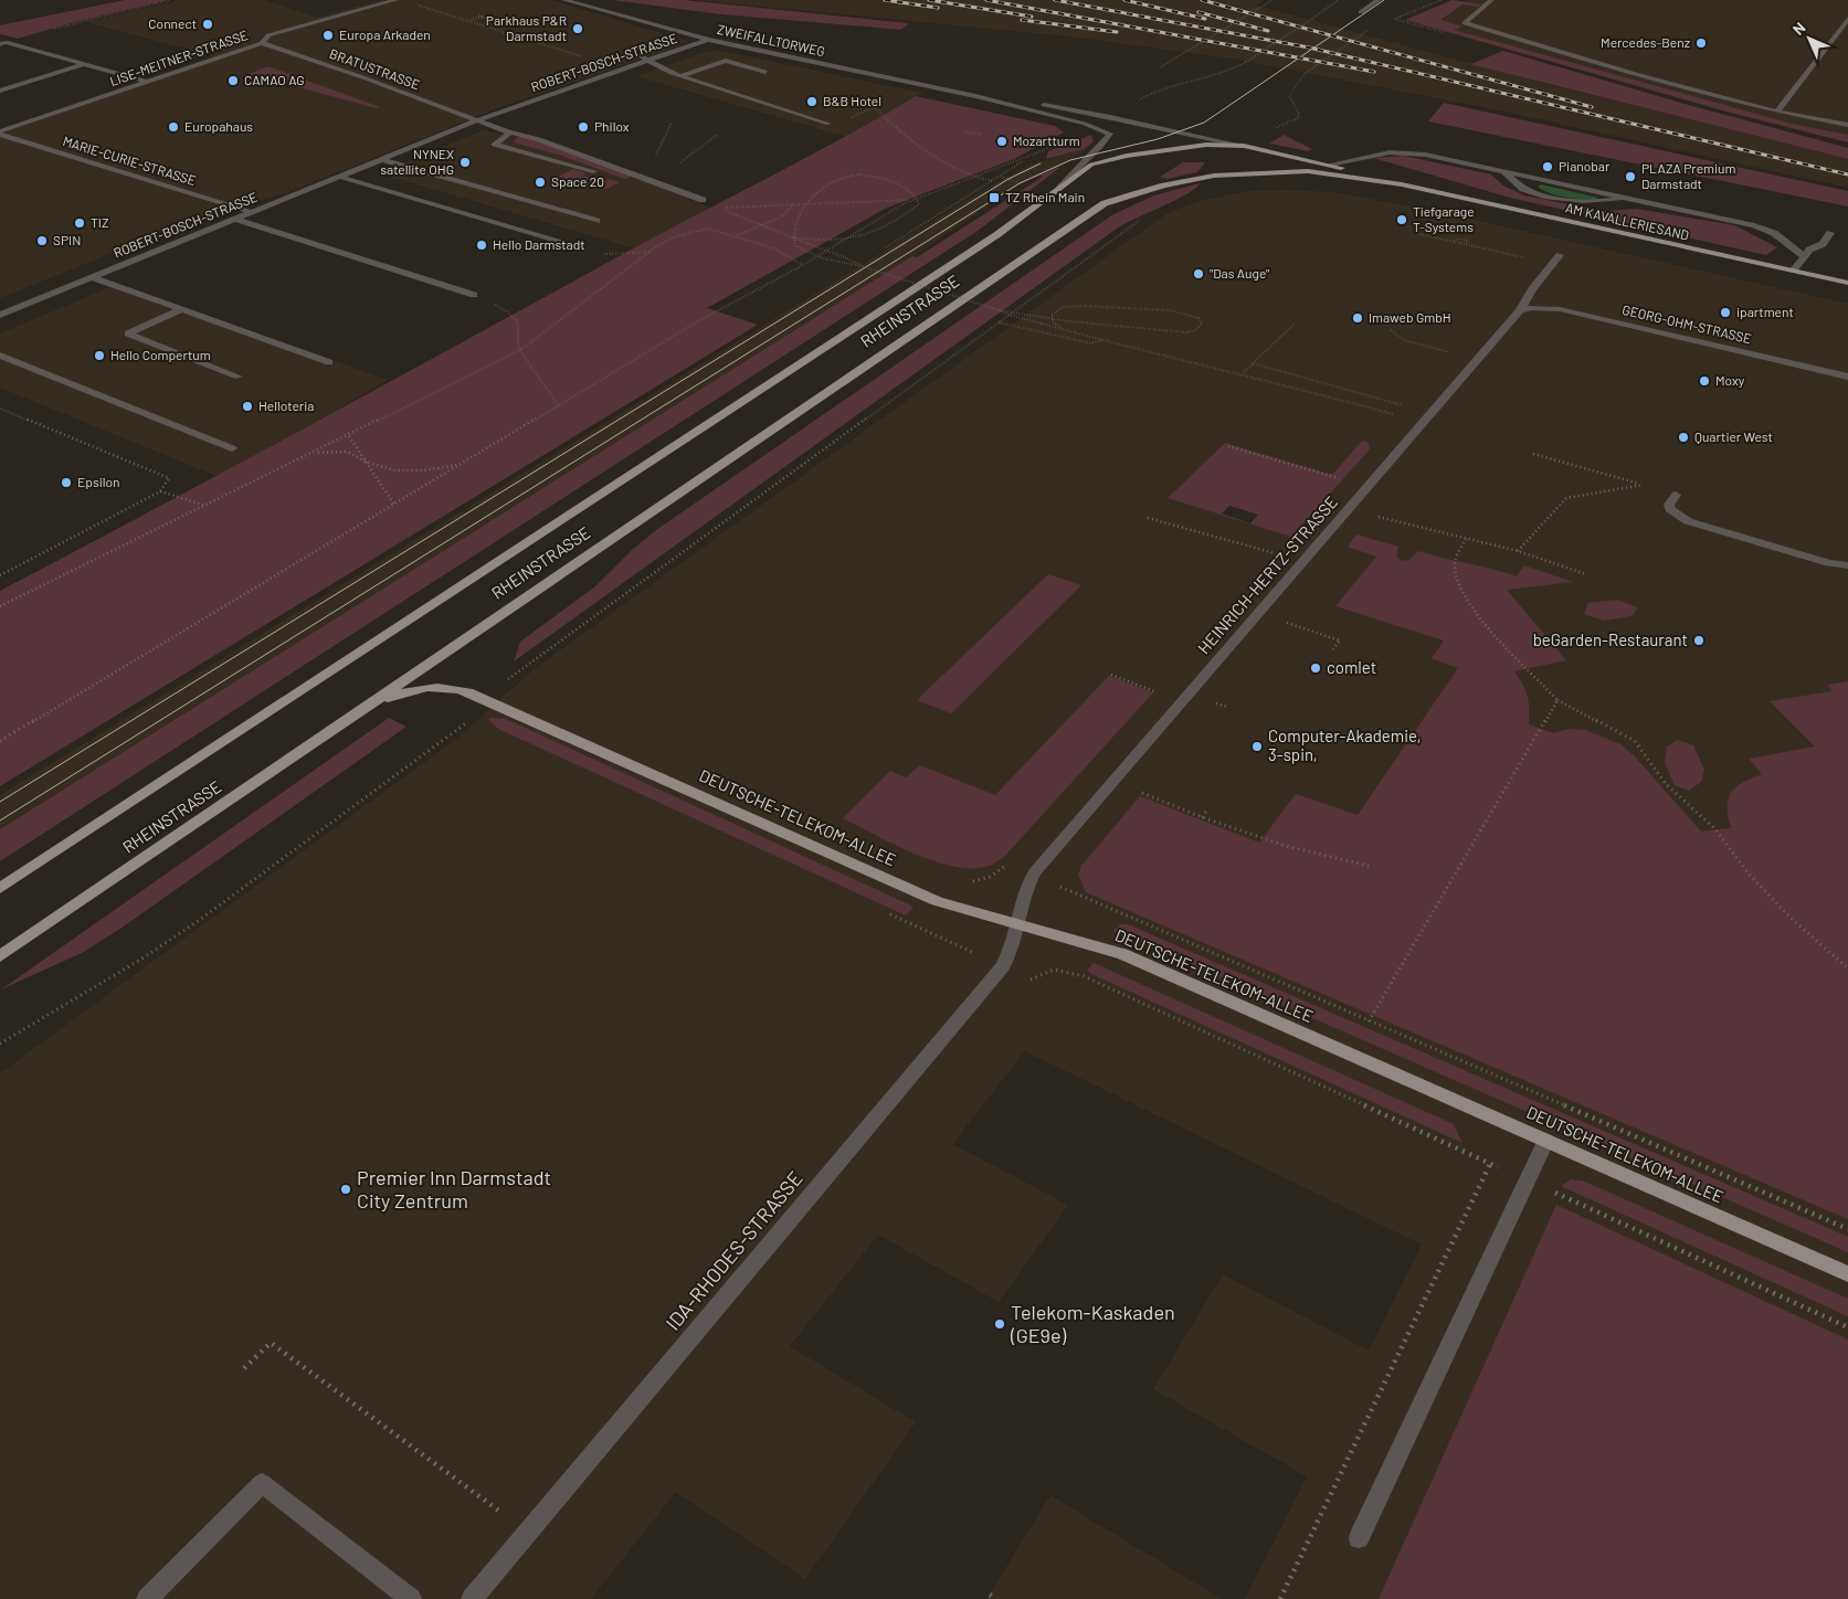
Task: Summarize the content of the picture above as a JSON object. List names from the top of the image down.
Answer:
{
  "streets": {
    "main road": ["AM KAVALLERIESAND", "RHEINSTRASSE", "DEUTSCHE-TELEKOM-ALLEE"],
    "street": [
      "ZWEIFALLTORWEG",
      "LISE-MEITNER-STRASSE",
      "ROBERT-BOSCH-STRASSE",
      "BRATUSTRASSE",
      "MARIE-CURIE-STRASSE",
      "GEORG-OHM-STRASSE",
      "HEINRICH-HERTZ-STRASSE",
      "IDA-RHODES-STRASSE"
    ]
  },
  "crossings": [
    ["ZWEIFALLTORWEG", "ROBERT-BOSCH-STRASSE"],
    ["ZWEIFALLTORWEG", "AM KAVALLERIESAND"],
    ["ZWEIFALLTORWEG", "RHEINSTRASSE"],
    ["LISE-MEITNER-STRASSE", "BRATUSTRASSE"],
    ["LISE-MEITNER-STRASSE", "MARIE-CURIE-STRASSE"],
    ["ROBERT-BOSCH-STRASSE", "BRATUSTRASSE"],
    ["ROBERT-BOSCH-STRASSE", "MARIE-CURIE-STRASSE"],
    ["AM KAVALLERIESAND", "RHEINSTRASSE"],
    ["RHEINSTRASSE", "DEUTSCHE-TELEKOM-ALLEE"],
    ["GEORG-OHM-STRASSE", "HEINRICH-HERTZ-STRASSE"],
    ["HEINRICH-HERTZ-STRASSE", "DEUTSCHE-TELEKOM-ALLEE"],
    ["HEINRICH-HERTZ-STRASSE", "IDA-RHODES-STRASSE"],
    ["DEUTSCHE-TELEKOM-ALLEE", "IDA-RHODES-STRASSE"]
  ],
  "places": {
    "other": [
      "Connect",
      "Parkhaus P&R Darmstadt",
      "Europa Arkaden",
      "Mercedes-Benz",
      "CAMAO AG",
      "B&B Hotel",
      "Europahaus",
      "Philox",
      "Mozartturm",
      "NYNEX satellite OHG",
      "Pianobar",
      "PLAZA Premium Darmstadt",
      "Space 20",
      "Tiefgarage T-Systems",
      "TIZ",
      "SPIN",
      "Hello Darmstadt",
      "\"Das Auge\"",
      "ipartment",
      "Imaweb GmbH",
      "Hello Compertum",
      "Moxy",
      "Helloteria",
      "Quartier West",
      "Epsilon",
      "beGarden-Restaurant",
      "comlet",
      "Computer-Akademie, 3-spin,",
      "Premier Inn Darmstadt City Zentrum",
      "Telekom-Kaskaden (GE9e)"
    ],
    "transit": ["TZ Rhein Main"]
  },
  "north": "top left"
}
